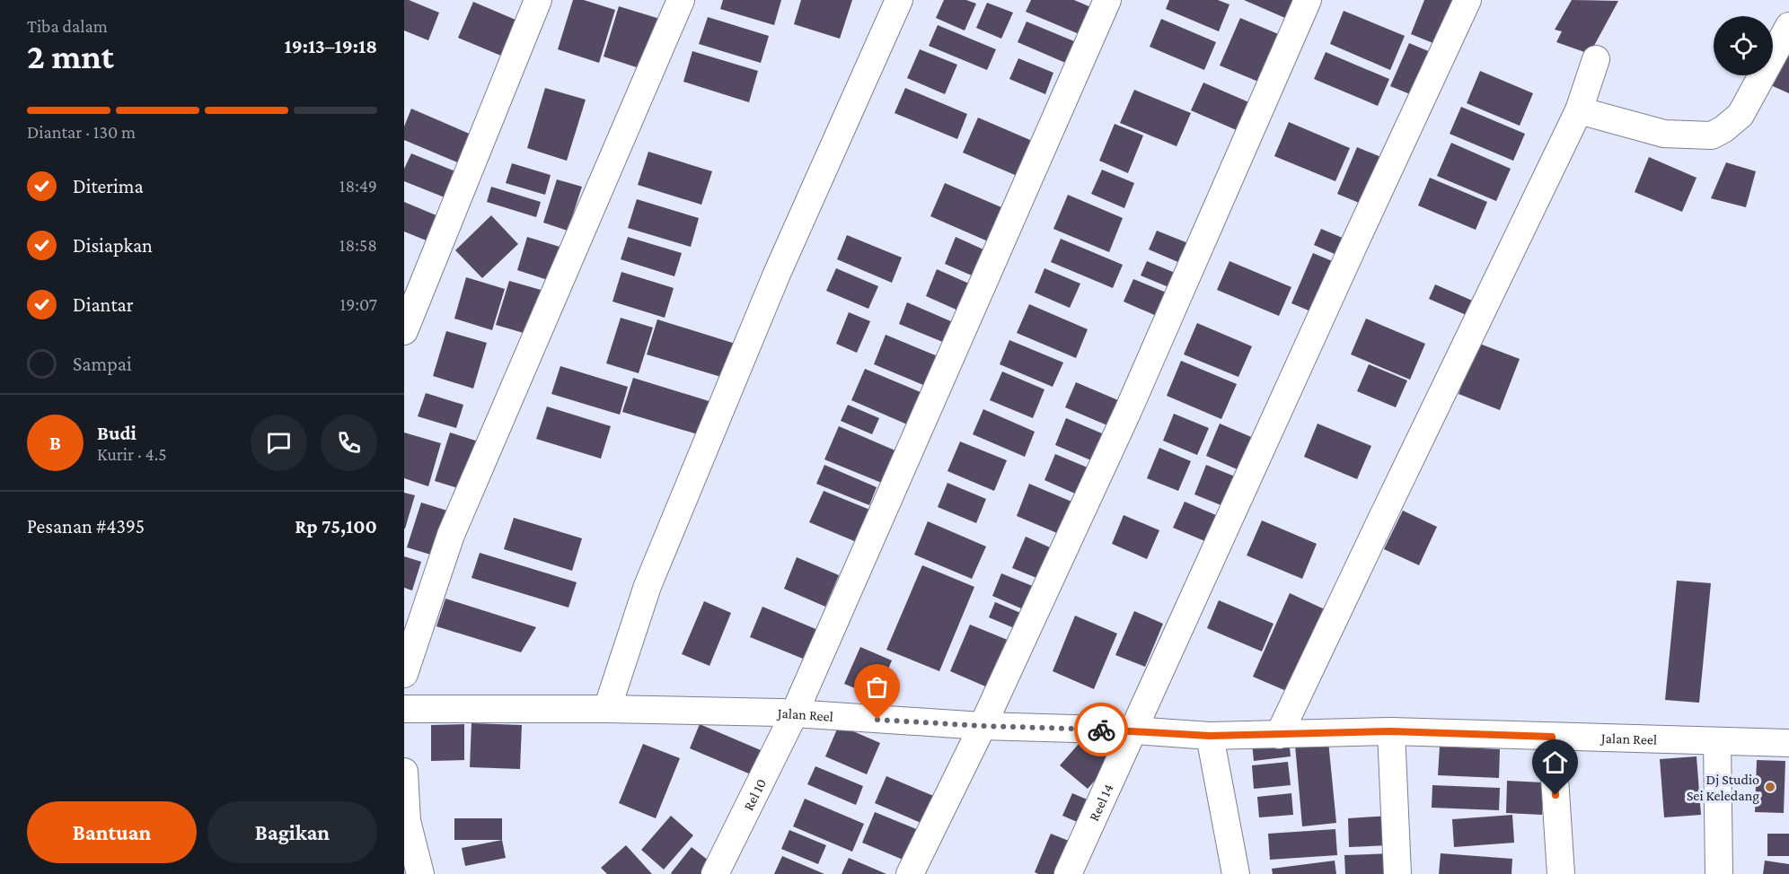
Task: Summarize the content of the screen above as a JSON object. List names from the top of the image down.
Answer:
{
  "streets": {
    "street": ["Jalan Reel", "Rel 10", "Reel 14"]
  },
  "crossings": [
    ["Jalan Reel", "Rel 10"],
    ["Jalan Reel", "Reel 14"]
  ],
  "places": ["Dj Studio Sei Keledang"],
  "page": {
    "heading": ["2 mnt", "Tiba dalam", "19:13–19:18"],
    "panel": [
      "Budi",
      "Kurir · 4.5",
      "Pesanan #4395",
      "Rp 75,100"
    ],
    "bar": "Diantar · 130 m",
    "list": [
      ["Diterima", "18:49"],
      ["Disiapkan", "18:58"],
      ["Diantar", "19:07"],
      "Sampai"
    ],
    "round": "B",
    "buttons": ["Bantuan", "Bagikan"]
  }
}
